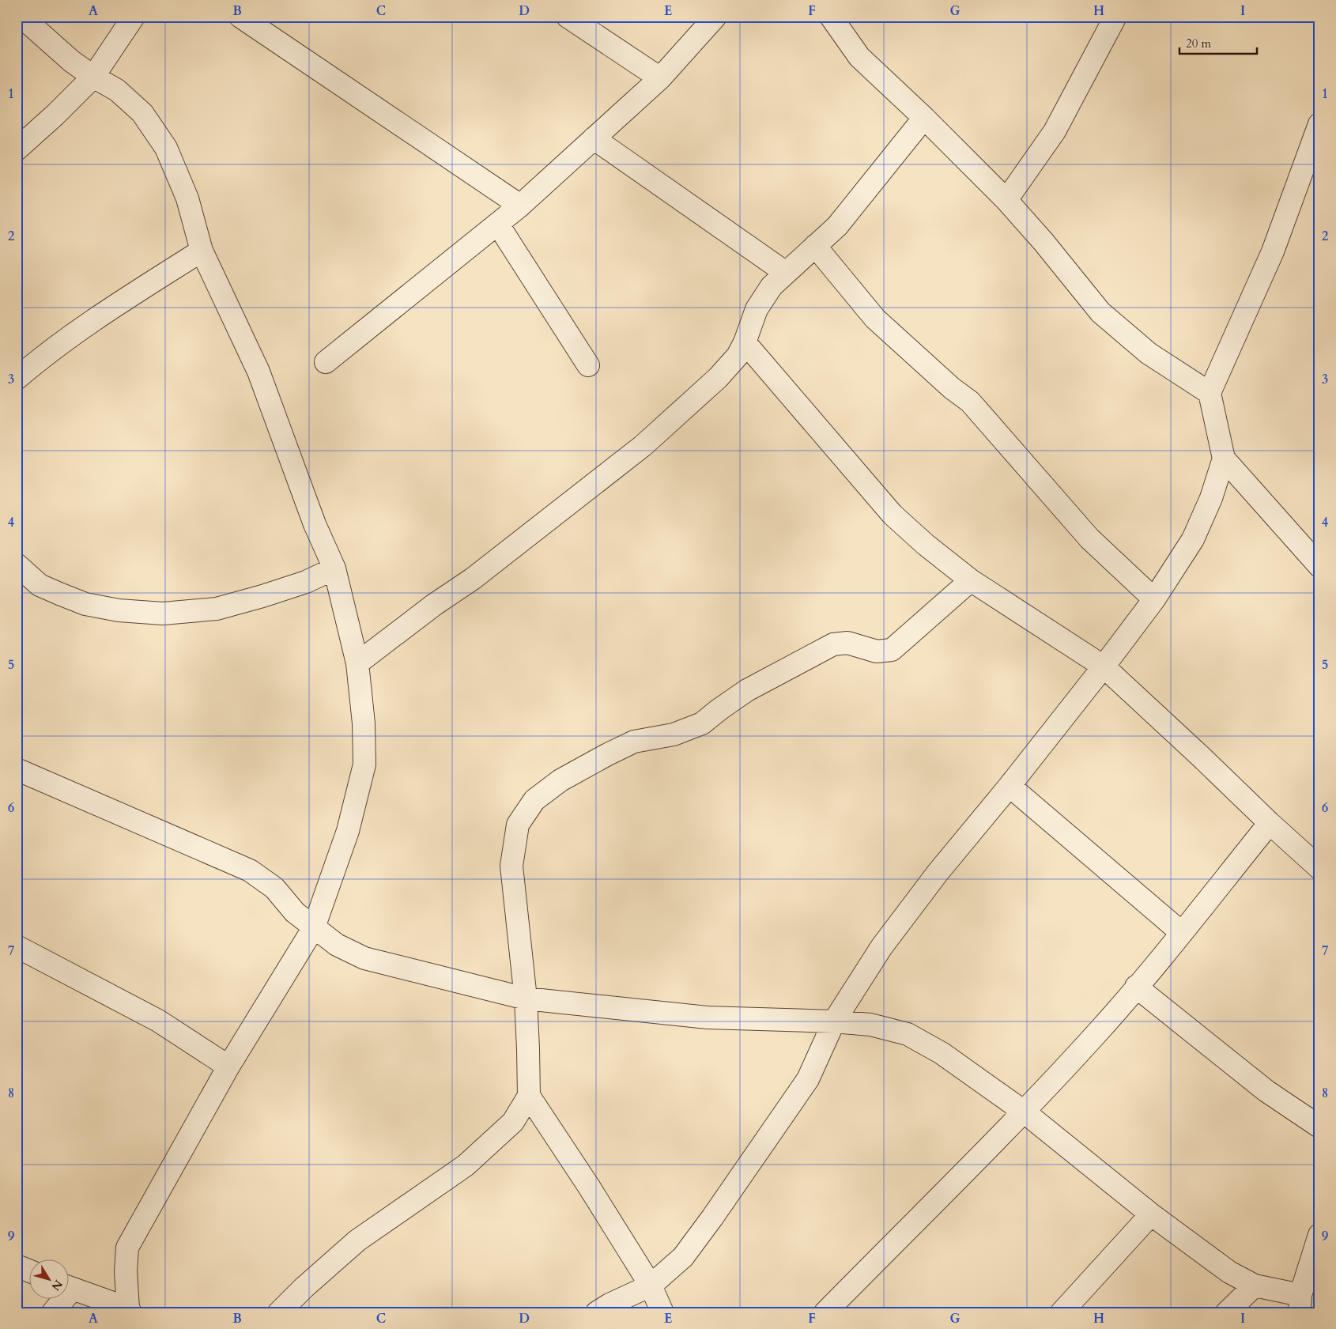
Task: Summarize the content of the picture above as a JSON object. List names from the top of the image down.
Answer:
{
  "scale_bar": "20 m",
  "north": "bottom right",
  "grid": {
    "columns": [
      "A",
      "B",
      "C",
      "D",
      "E",
      "F",
      "G",
      "H",
      "I"
    ],
    "rows": [
      "1",
      "2",
      "3",
      "4",
      "5",
      "6",
      "7",
      "8",
      "9"
    ]
  }
}
